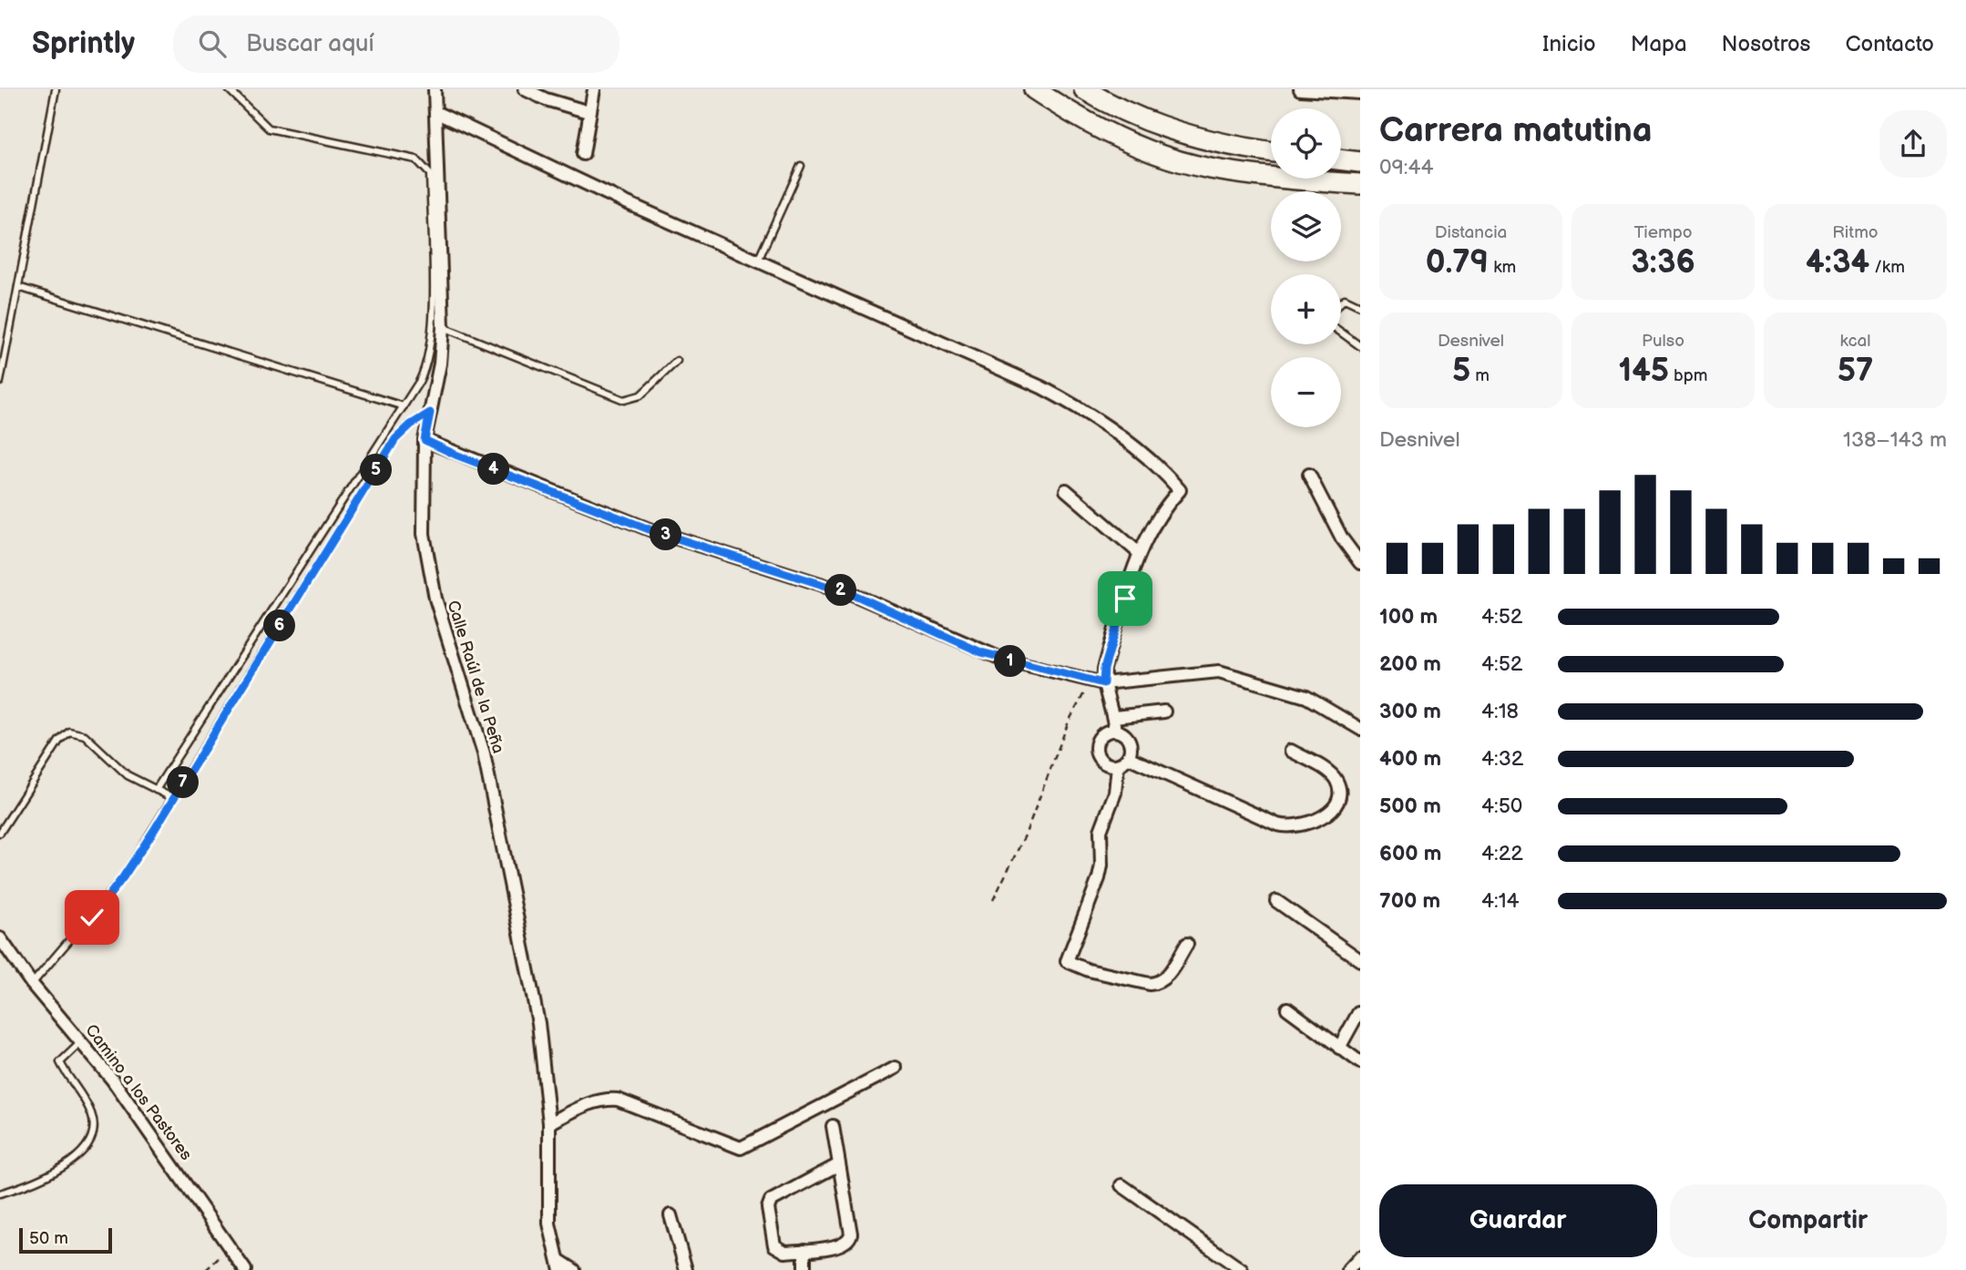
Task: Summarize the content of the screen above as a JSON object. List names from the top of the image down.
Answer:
{
  "streets": {
    "street": ["Calle Raúl de la Peña", "Camino a los Pastores"]
  },
  "scale_bar": "50 m",
  "page": {
    "header": "Sprintly",
    "search": "Buscar aquí",
    "nav": [
      "Inicio",
      "Mapa",
      "Nosotros",
      "Contacto"
    ],
    "heading": ["Carrera matutina", "09:44"],
    "map_buttons": ["+", "−"],
    "stats": [
      ["Distancia", "0.79 km"],
      ["Tiempo", "3:36"],
      ["Ritmo", "4:34 /km"],
      ["Desnivel", "5 m"],
      ["Pulso", "145 bpm"],
      ["kcal", "57"]
    ],
    "chart": ["Desnivel", "138–143 m"],
    "pins": [
      "4",
      "5",
      "3",
      "2",
      "6",
      "1",
      "7"
    ],
    "list": [
      {
        "name": "100 m",
        "note": "4:52"
      },
      {
        "name": "200 m",
        "note": "4:52"
      },
      {
        "name": "300 m",
        "note": "4:18"
      },
      {
        "name": "400 m",
        "note": "4:32"
      },
      {
        "name": "500 m",
        "note": "4:50"
      },
      {
        "name": "600 m",
        "note": "4:22"
      },
      {
        "name": "700 m",
        "note": "4:14"
      }
    ],
    "buttons": ["Guardar", "Compartir"],
    "scale": "50 m"
  }
}
